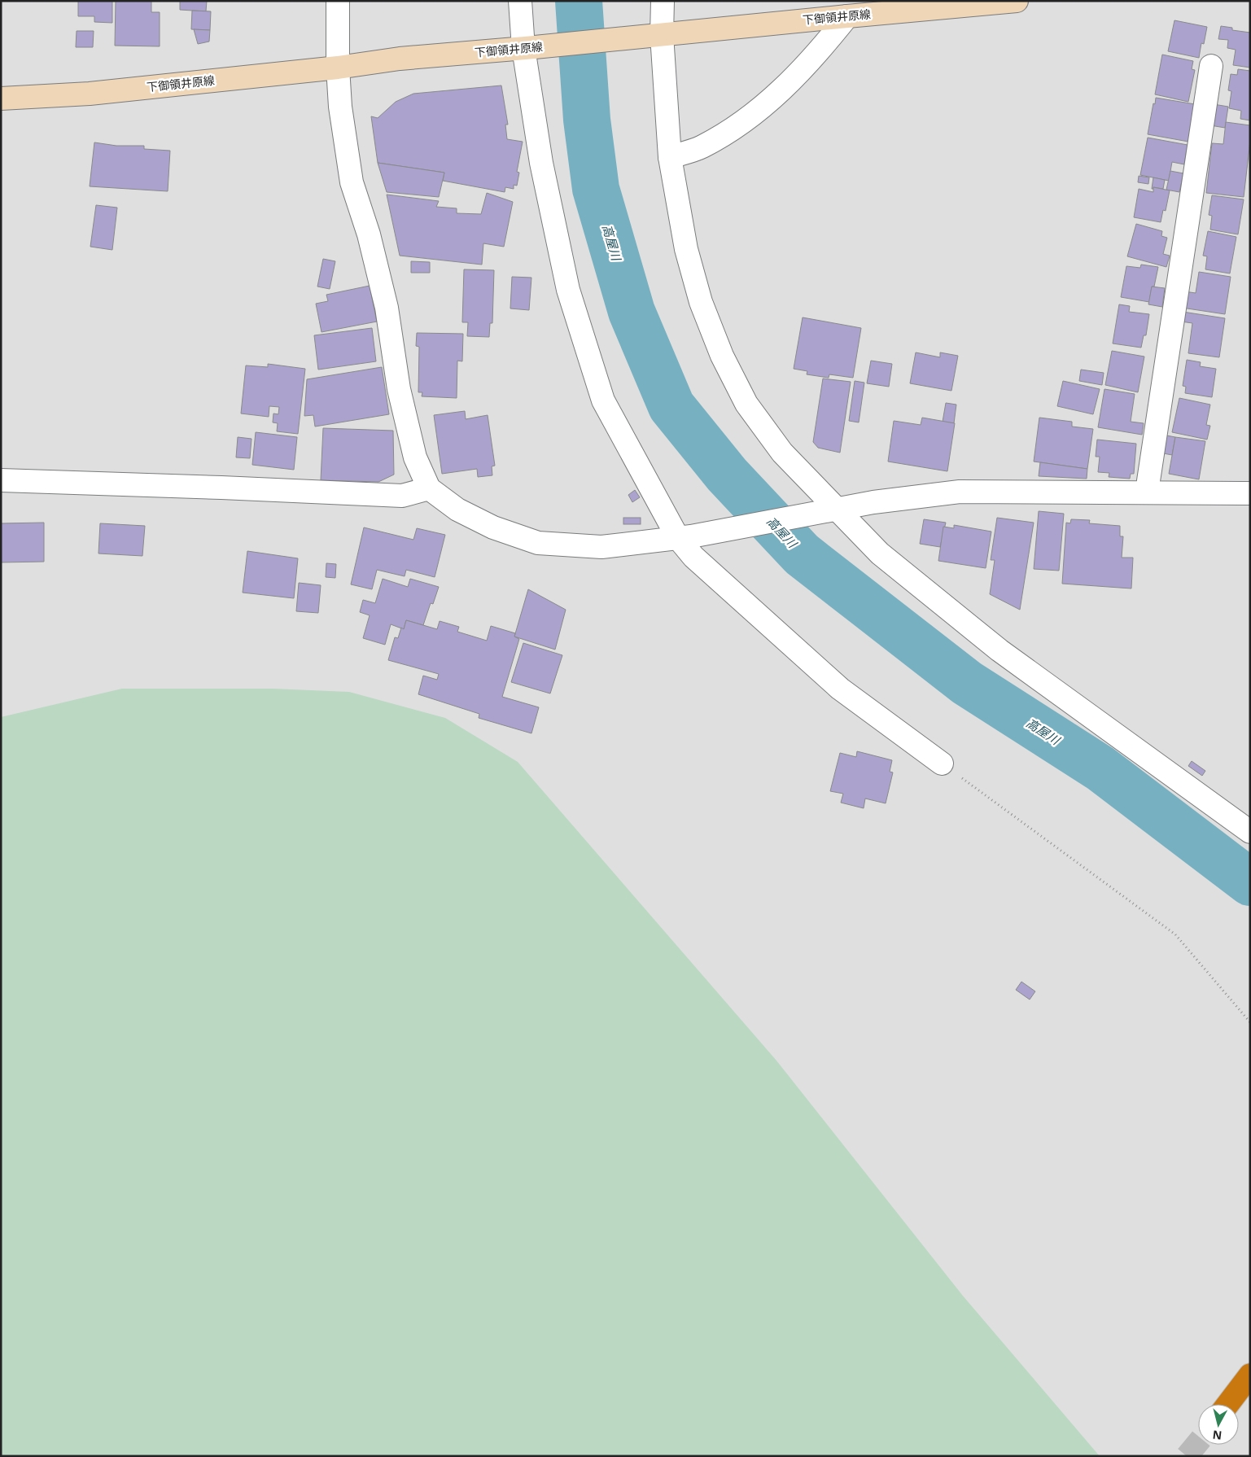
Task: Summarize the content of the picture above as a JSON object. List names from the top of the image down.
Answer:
{
  "streets": {
    "main road": ["下御領井原線"]
  },
  "water": ["高屋川"],
  "north": "bottom"
}
